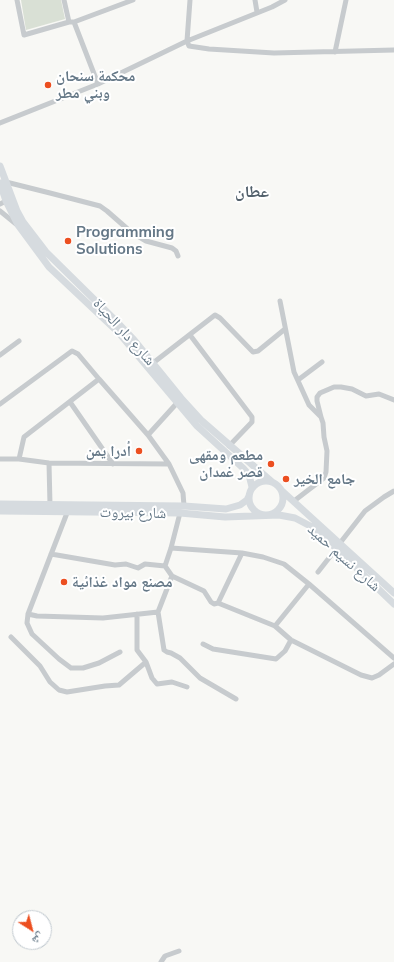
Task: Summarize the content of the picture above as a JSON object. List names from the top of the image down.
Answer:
{
  "streets": {
    "main road": ["شارع دار الحياة", "شارع بيروت", "شارع نسيم حميد"]
  },
  "crossings": [
    ["شارع دار الحياة", "شارع بيروت"],
    ["شارع دار الحياة", "شارع نسيم حميد"],
    ["شارع بيروت", "شارع نسيم حميد"]
  ],
  "districts": ["عطان"],
  "places": [
    "محكمة سنحان وبني مطر",
    "Programming Solutions",
    "أدرا يمن",
    "مطعم ومقهى قصر غمدان",
    "جامع الخير",
    "مصنع مواد غذائية"
  ],
  "north": "bottom right"
}
